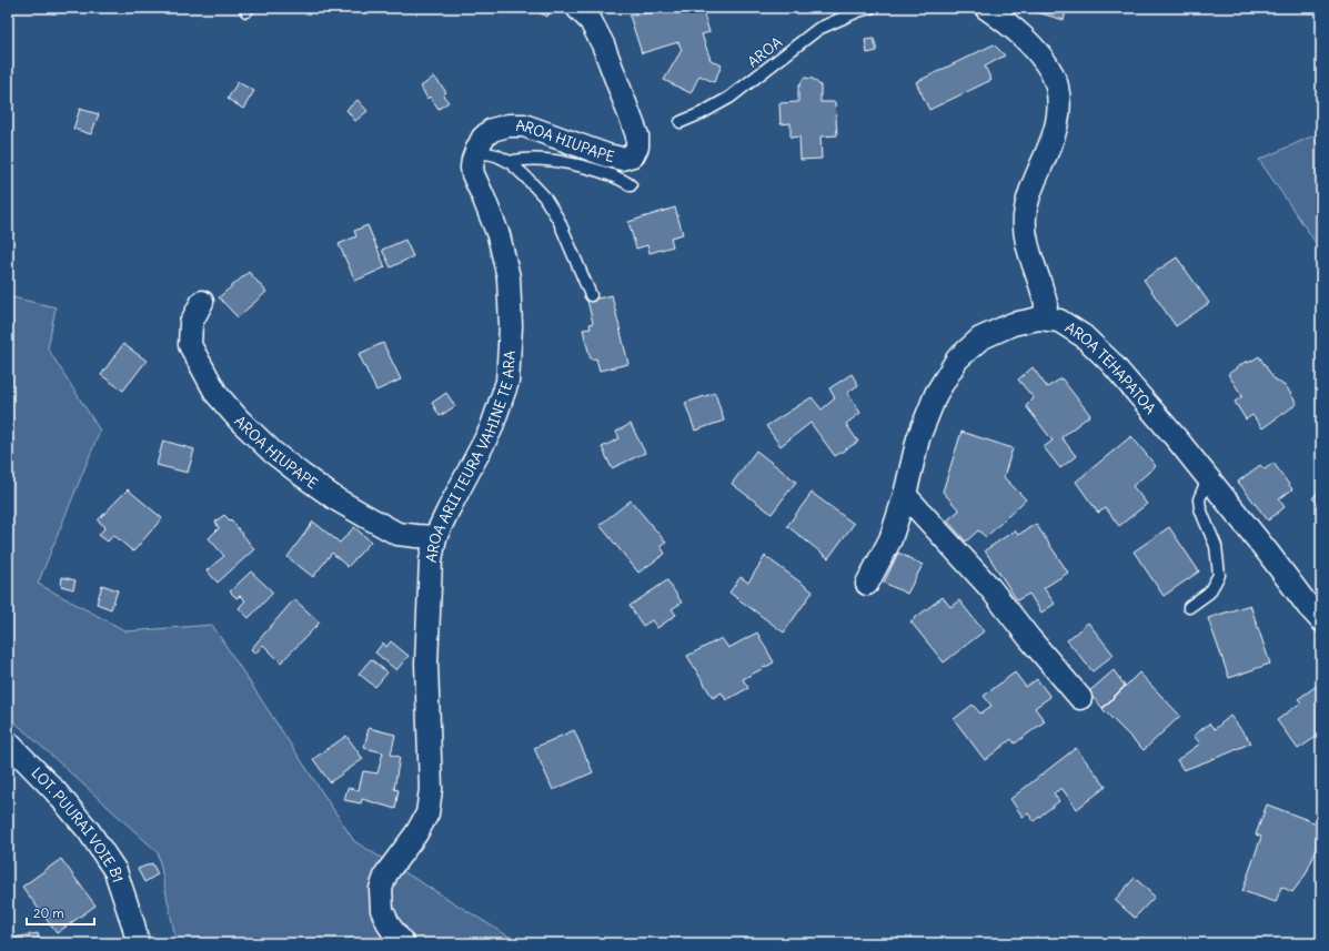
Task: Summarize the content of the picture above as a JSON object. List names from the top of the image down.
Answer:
{
  "streets": {
    "street": [
      "AROA HIUPAPE",
      "AROA TEHAPATOA",
      "AROA ARII TEURA VAHINE TE ARA",
      "LOT. PUURAI VOIE B1"
    ],
    "lane": ["AROA"]
  },
  "crossings": [
    ["AROA HIUPAPE", "AROA ARII TEURA VAHINE TE ARA"]
  ],
  "scale_bar": "20 m"
}
